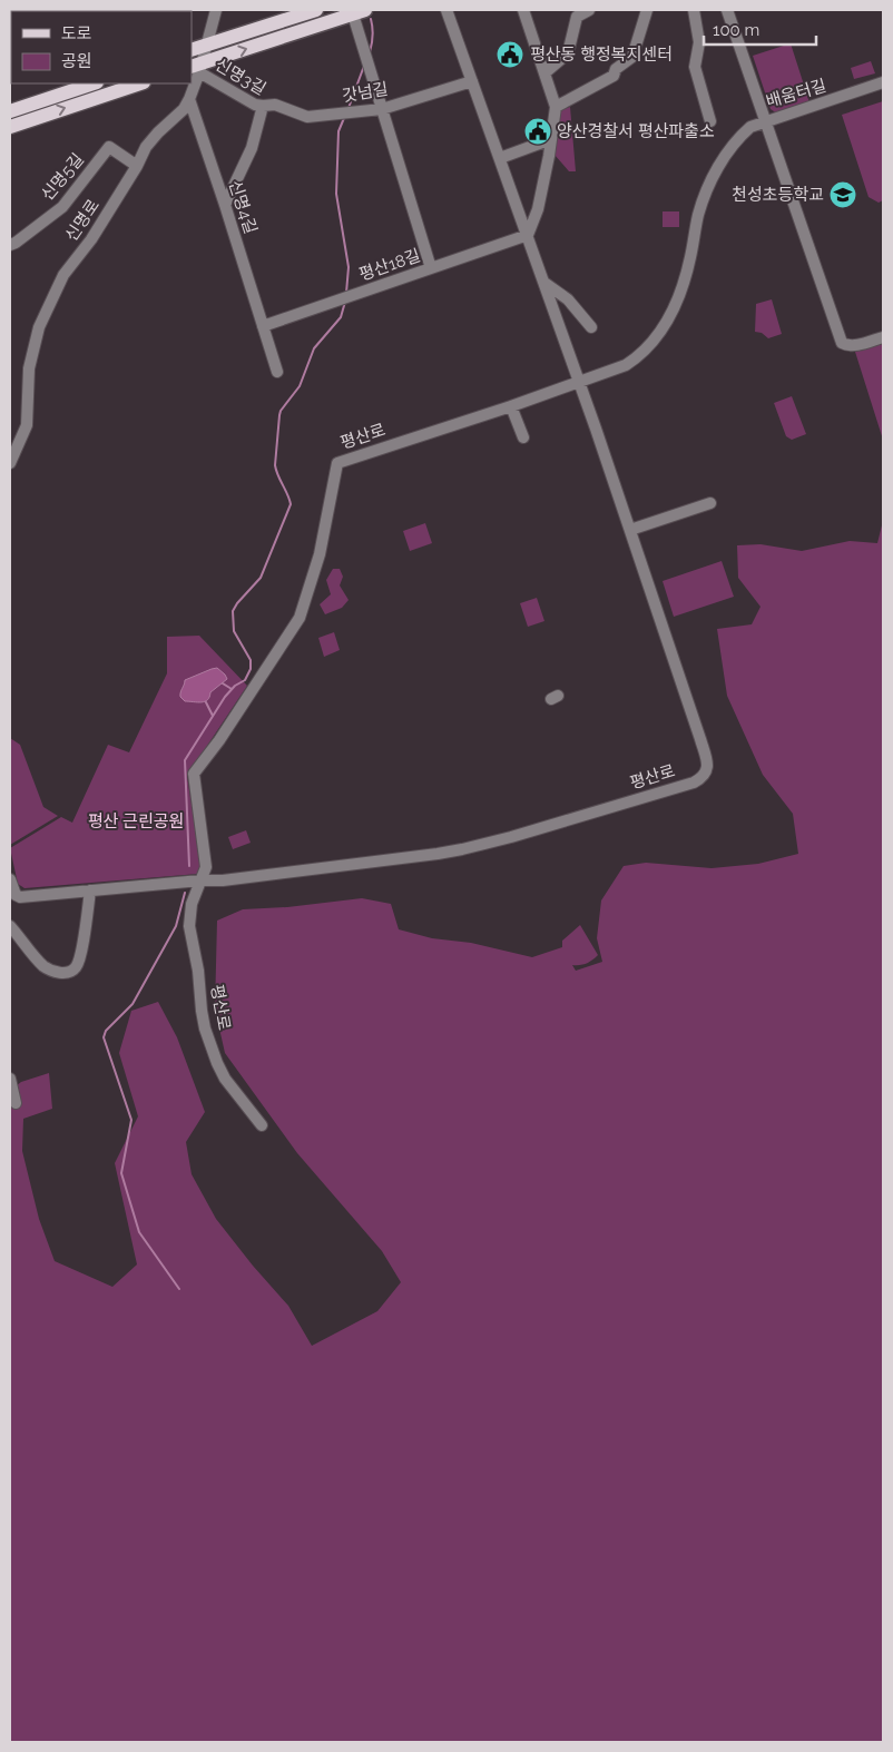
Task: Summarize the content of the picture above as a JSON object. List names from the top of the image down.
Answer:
{
  "streets": {
    "street": [
      "신명3길",
      "갓넘길",
      "배움터길",
      "신명5길",
      "신명4길",
      "신명로",
      "평산18길",
      "평산로"
    ]
  },
  "crossings": [
    ["신명3길", "갓넘길"],
    ["신명3길", "신명4길"],
    ["신명3길", "신명로"],
    ["갓넘길", "평산로"],
    ["배움터길", "평산로"],
    ["신명5길", "신명로"],
    ["신명4길", "신명로"],
    ["신명4길", "평산18길"],
    ["평산18길", "평산로"]
  ],
  "parks": ["평산 근린공원"],
  "places": {
    "public building": ["평산동 행정복지센터", "양산경찰서 평산파출소"],
    "school or university": ["천성초등학교"]
  },
  "legend": ["도로", "공원"],
  "scale_bar": "100 m"
}
